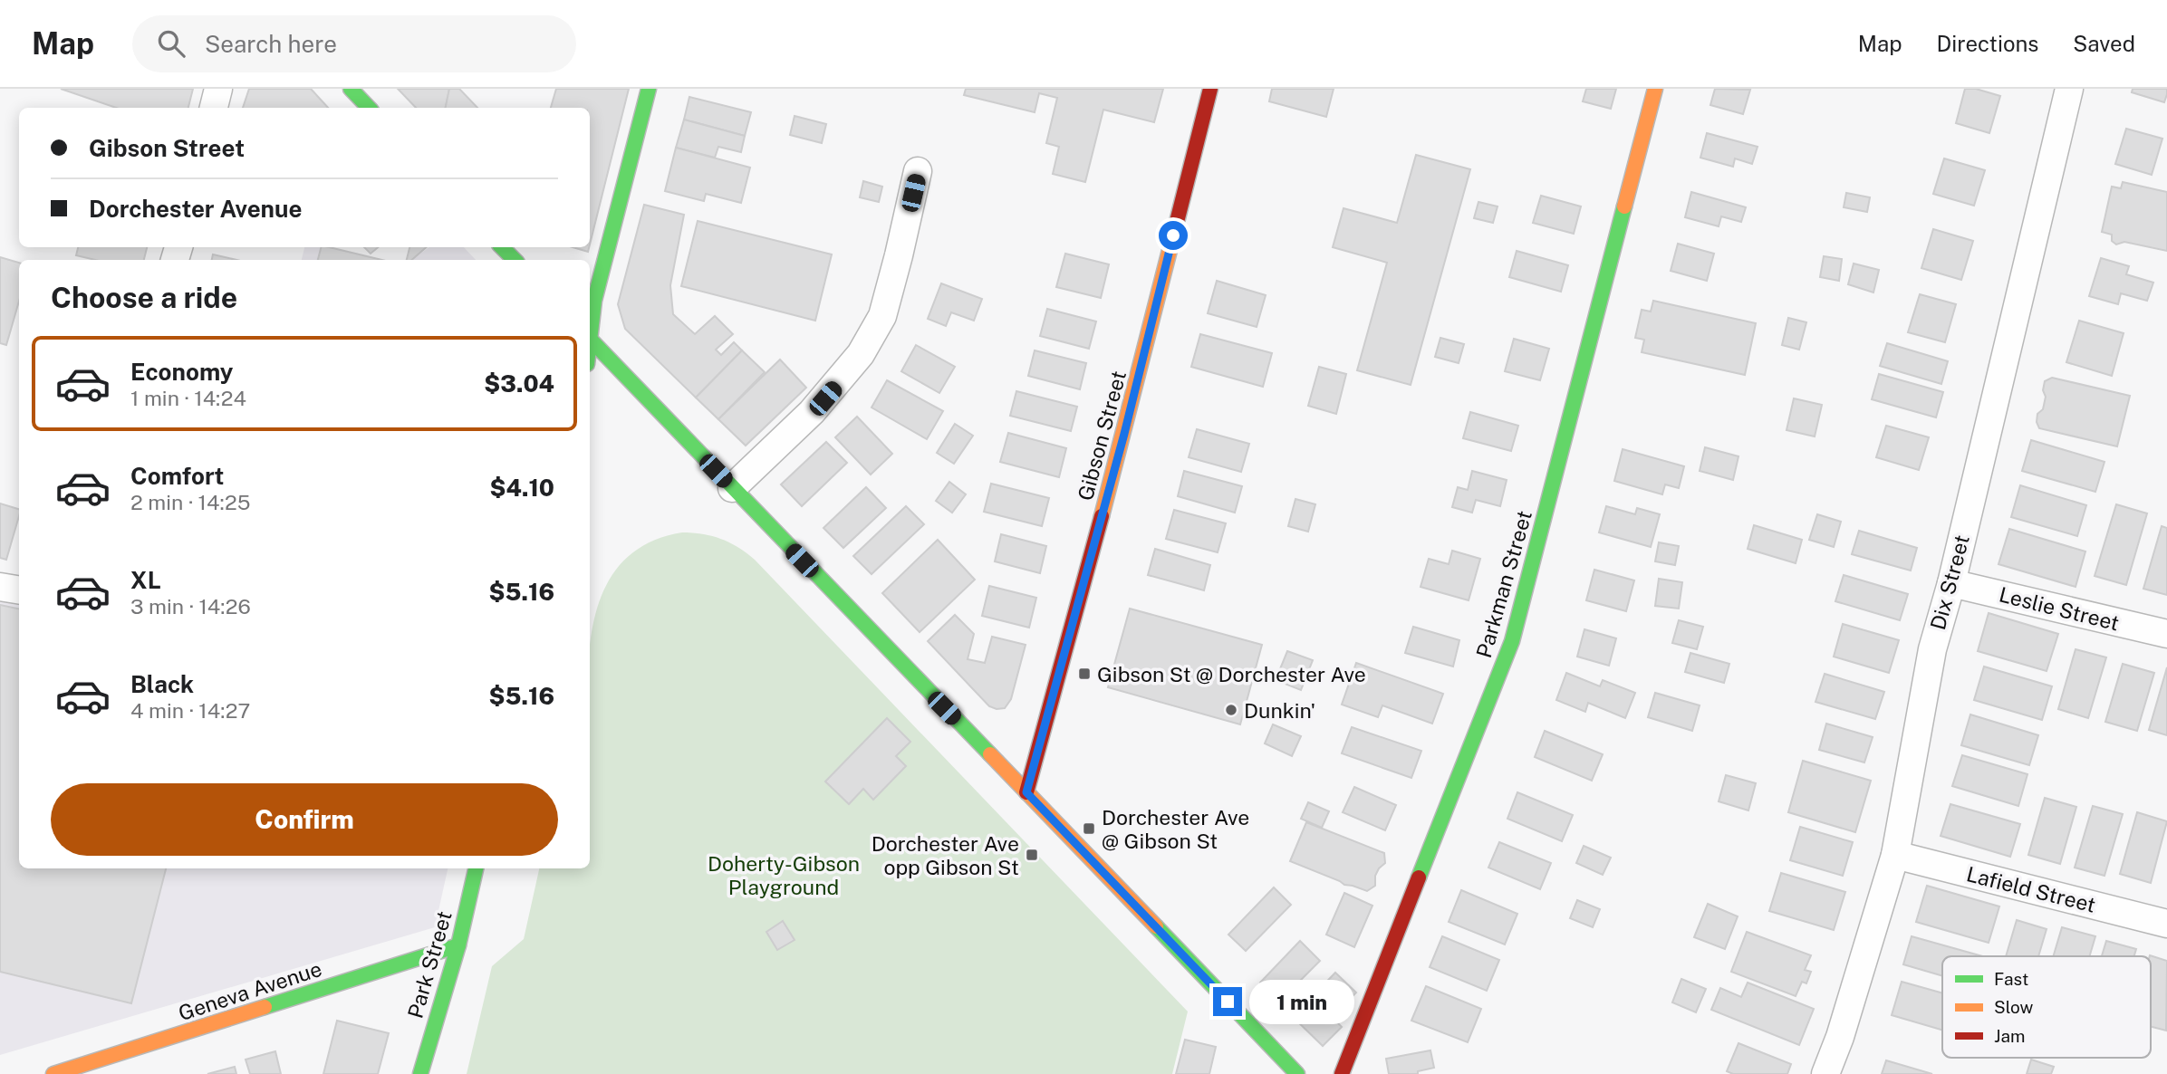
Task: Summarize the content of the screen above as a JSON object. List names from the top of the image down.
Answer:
{
  "streets": {
    "street": [
      "Gibson Street",
      "Dix Street",
      "Parkman Street",
      "Leslie Street",
      "Lafield Street",
      "Park Street",
      "Geneva Avenue"
    ]
  },
  "crossings": [
    ["Dix Street", "Leslie Street"],
    ["Dix Street", "Lafield Street"],
    ["Park Street", "Geneva Avenue"]
  ],
  "parks": ["Doherty-Gibson Playground"],
  "places": {
    "transit": ["Gibson St @ Dorchester Ave", "Dorchester Ave @ Gibson St", "Dorchester Ave opp Gibson St"],
    "other": ["Dunkin'"]
  },
  "legend": ["Fast", "Slow", "Jam"],
  "page": {
    "header": "Map",
    "search": "Search here",
    "nav": ["Map", "Directions", "Saved"],
    "banner": ["Gibson Street", "Dorchester Avenue"],
    "heading": "Choose a ride",
    "list": [
      {
        "name": "Economy",
        "note": "1 min · 14:24",
        "value": "$3.04"
      },
      {
        "name": "Comfort",
        "note": "2 min · 14:25",
        "value": "$4.10"
      },
      {
        "name": "XL",
        "note": "3 min · 14:26",
        "value": "$5.16"
      },
      {
        "name": "Black",
        "note": "4 min · 14:27",
        "value": "$5.16"
      }
    ],
    "buttons": "Confirm",
    "bubble": "1 min"
  }
}
